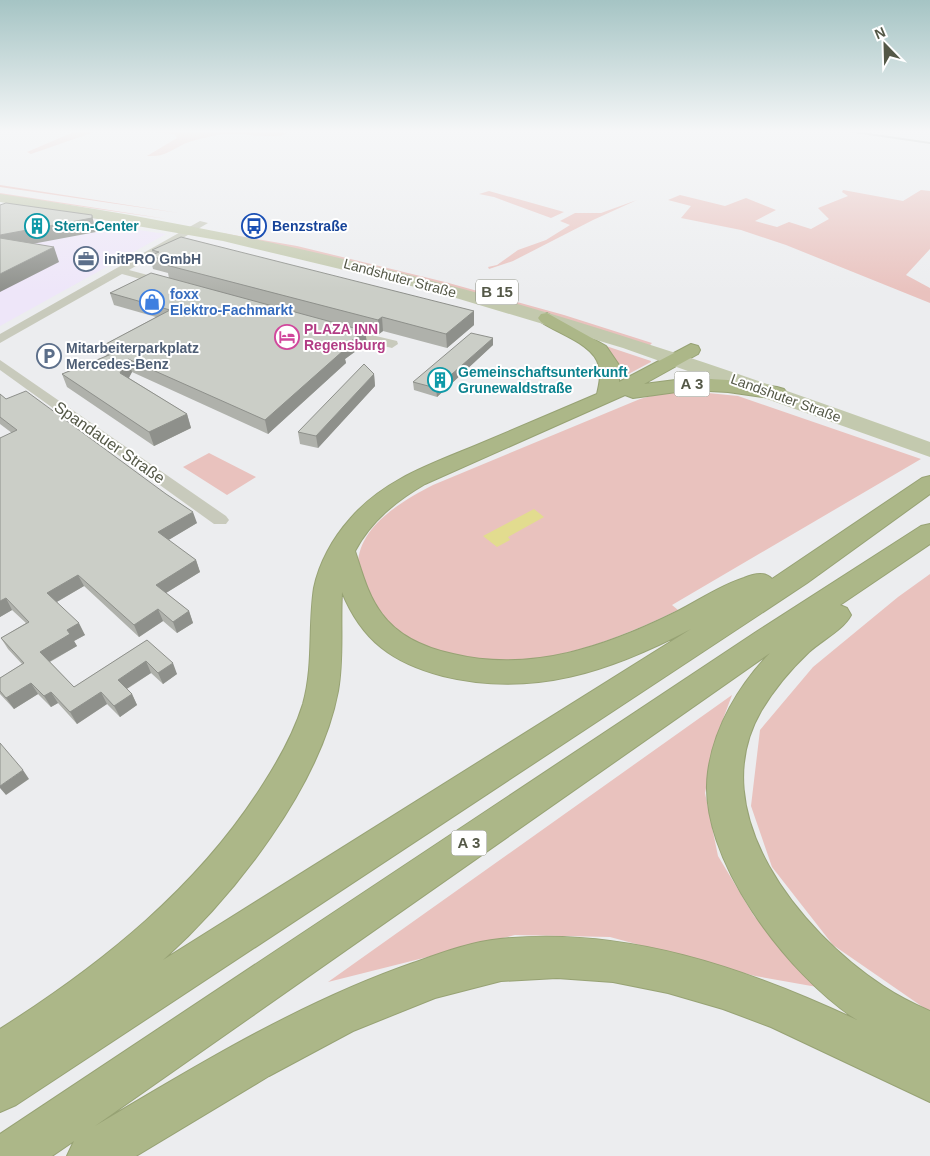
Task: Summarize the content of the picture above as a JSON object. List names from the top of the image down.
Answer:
{
  "streets": {
    "highway": ["A 3"],
    "main road": ["Landshuter Straße", "B 15"],
    "street": ["Spandauer Straße"]
  },
  "crossings": [
    ["Landshuter Straße", "A 3"]
  ],
  "places": {
    "building": ["Stern-Center", "Gemeinschaftsunterkunft Grunewaldstraße"],
    "bus stop": ["Benzstraße"],
    "office": ["initPRO GmbH"],
    "shop": ["foxx Elektro-Fachmarkt"],
    "hotel": ["PLAZA INN Regensburg"],
    "parking": ["Mitarbeiterparkplatz Mercedes-Benz"]
  },
  "north": "top left"
}
